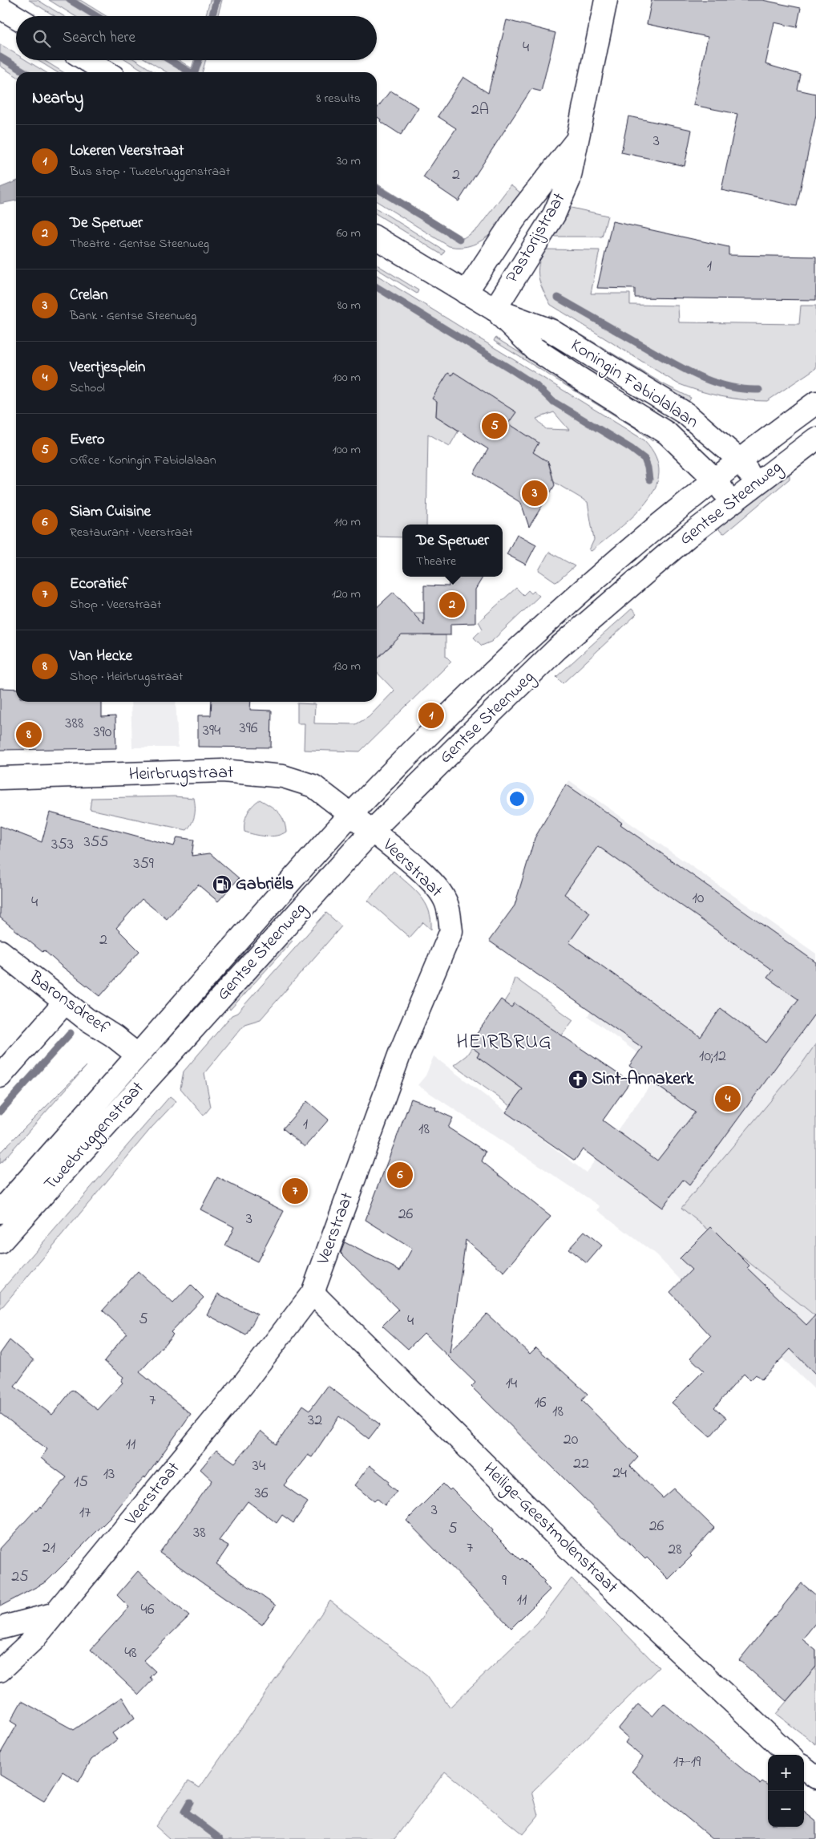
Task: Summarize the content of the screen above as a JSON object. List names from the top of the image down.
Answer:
{
  "streets": {
    "main road": [
      "Pastorijstraat",
      "Koningin Fabiolalaan",
      "Gentse Steenweg",
      "Heirbrugstraat",
      "Veerstraat",
      "Baronsdreef",
      "Tweebruggenstraat",
      "Heilige-Geestmolenstraat"
    ]
  },
  "crossings": [
    ["Pastorijstraat", "Koningin Fabiolalaan"],
    ["Koningin Fabiolalaan", "Gentse Steenweg"],
    ["Gentse Steenweg", "Heirbrugstraat"],
    ["Gentse Steenweg", "Veerstraat"],
    ["Gentse Steenweg", "Baronsdreef"],
    ["Gentse Steenweg", "Tweebruggenstraat"],
    ["Heirbrugstraat", "Veerstraat"],
    ["Veerstraat", "Heilige-Geestmolenstraat"],
    ["Baronsdreef", "Tweebruggenstraat"]
  ],
  "districts": ["HEIRBRUG"],
  "places": {
    "fuel station": ["Gabriëls"],
    "church": ["Sint-Annakerk"]
  },
  "house_numbers": [
    "4",
    "2A",
    "3",
    "2",
    "1",
    "388",
    "396",
    "394",
    "390",
    "355",
    "353",
    "359",
    "10",
    "4",
    "2",
    "10;12",
    "1",
    "18",
    "26",
    "3",
    "5",
    "4",
    "14",
    "7",
    "16",
    "18",
    "32",
    "20",
    "11",
    "22",
    "34",
    "24",
    "13",
    "15",
    "36",
    "3",
    "17",
    "26",
    "5",
    "38",
    "21",
    "7",
    "28",
    "25",
    "9",
    "11",
    "46",
    "48",
    "17-19"
  ],
  "page": {
    "search": "Search here",
    "heading": ["Nearby", "8 results"],
    "list": [
      {
        "mark": "1",
        "name": "Lokeren Veerstraat",
        "note": "Bus stop · Tweebruggenstraat",
        "value": "30 m"
      },
      {
        "mark": "2",
        "name": "De Sperwer",
        "note": "Theatre · Gentse Steenweg",
        "value": "60 m"
      },
      {
        "mark": "3",
        "name": "Crelan",
        "note": "Bank · Gentse Steenweg",
        "value": "80 m"
      },
      {
        "mark": "4",
        "name": "Veertjesplein",
        "note": "School",
        "value": "100 m"
      },
      {
        "mark": "5",
        "name": "Evero",
        "note": "Office · Koningin Fabiolalaan",
        "value": "100 m"
      },
      {
        "mark": "6",
        "name": "Siam Cuisine",
        "note": "Restaurant · Veerstraat",
        "value": "110 m"
      },
      {
        "mark": "7",
        "name": "Ecoratief",
        "note": "Shop · Veerstraat",
        "value": "120 m"
      },
      {
        "mark": "8",
        "name": "Van Hecke",
        "note": "Shop · Heirbrugstraat",
        "value": "130 m"
      }
    ],
    "pins": [
      "5",
      "3",
      "2",
      "1",
      "8",
      "4",
      "6",
      "7"
    ],
    "popup": ["De Sperwer", "Theatre"],
    "map_buttons": ["+", "−"]
  }
}
